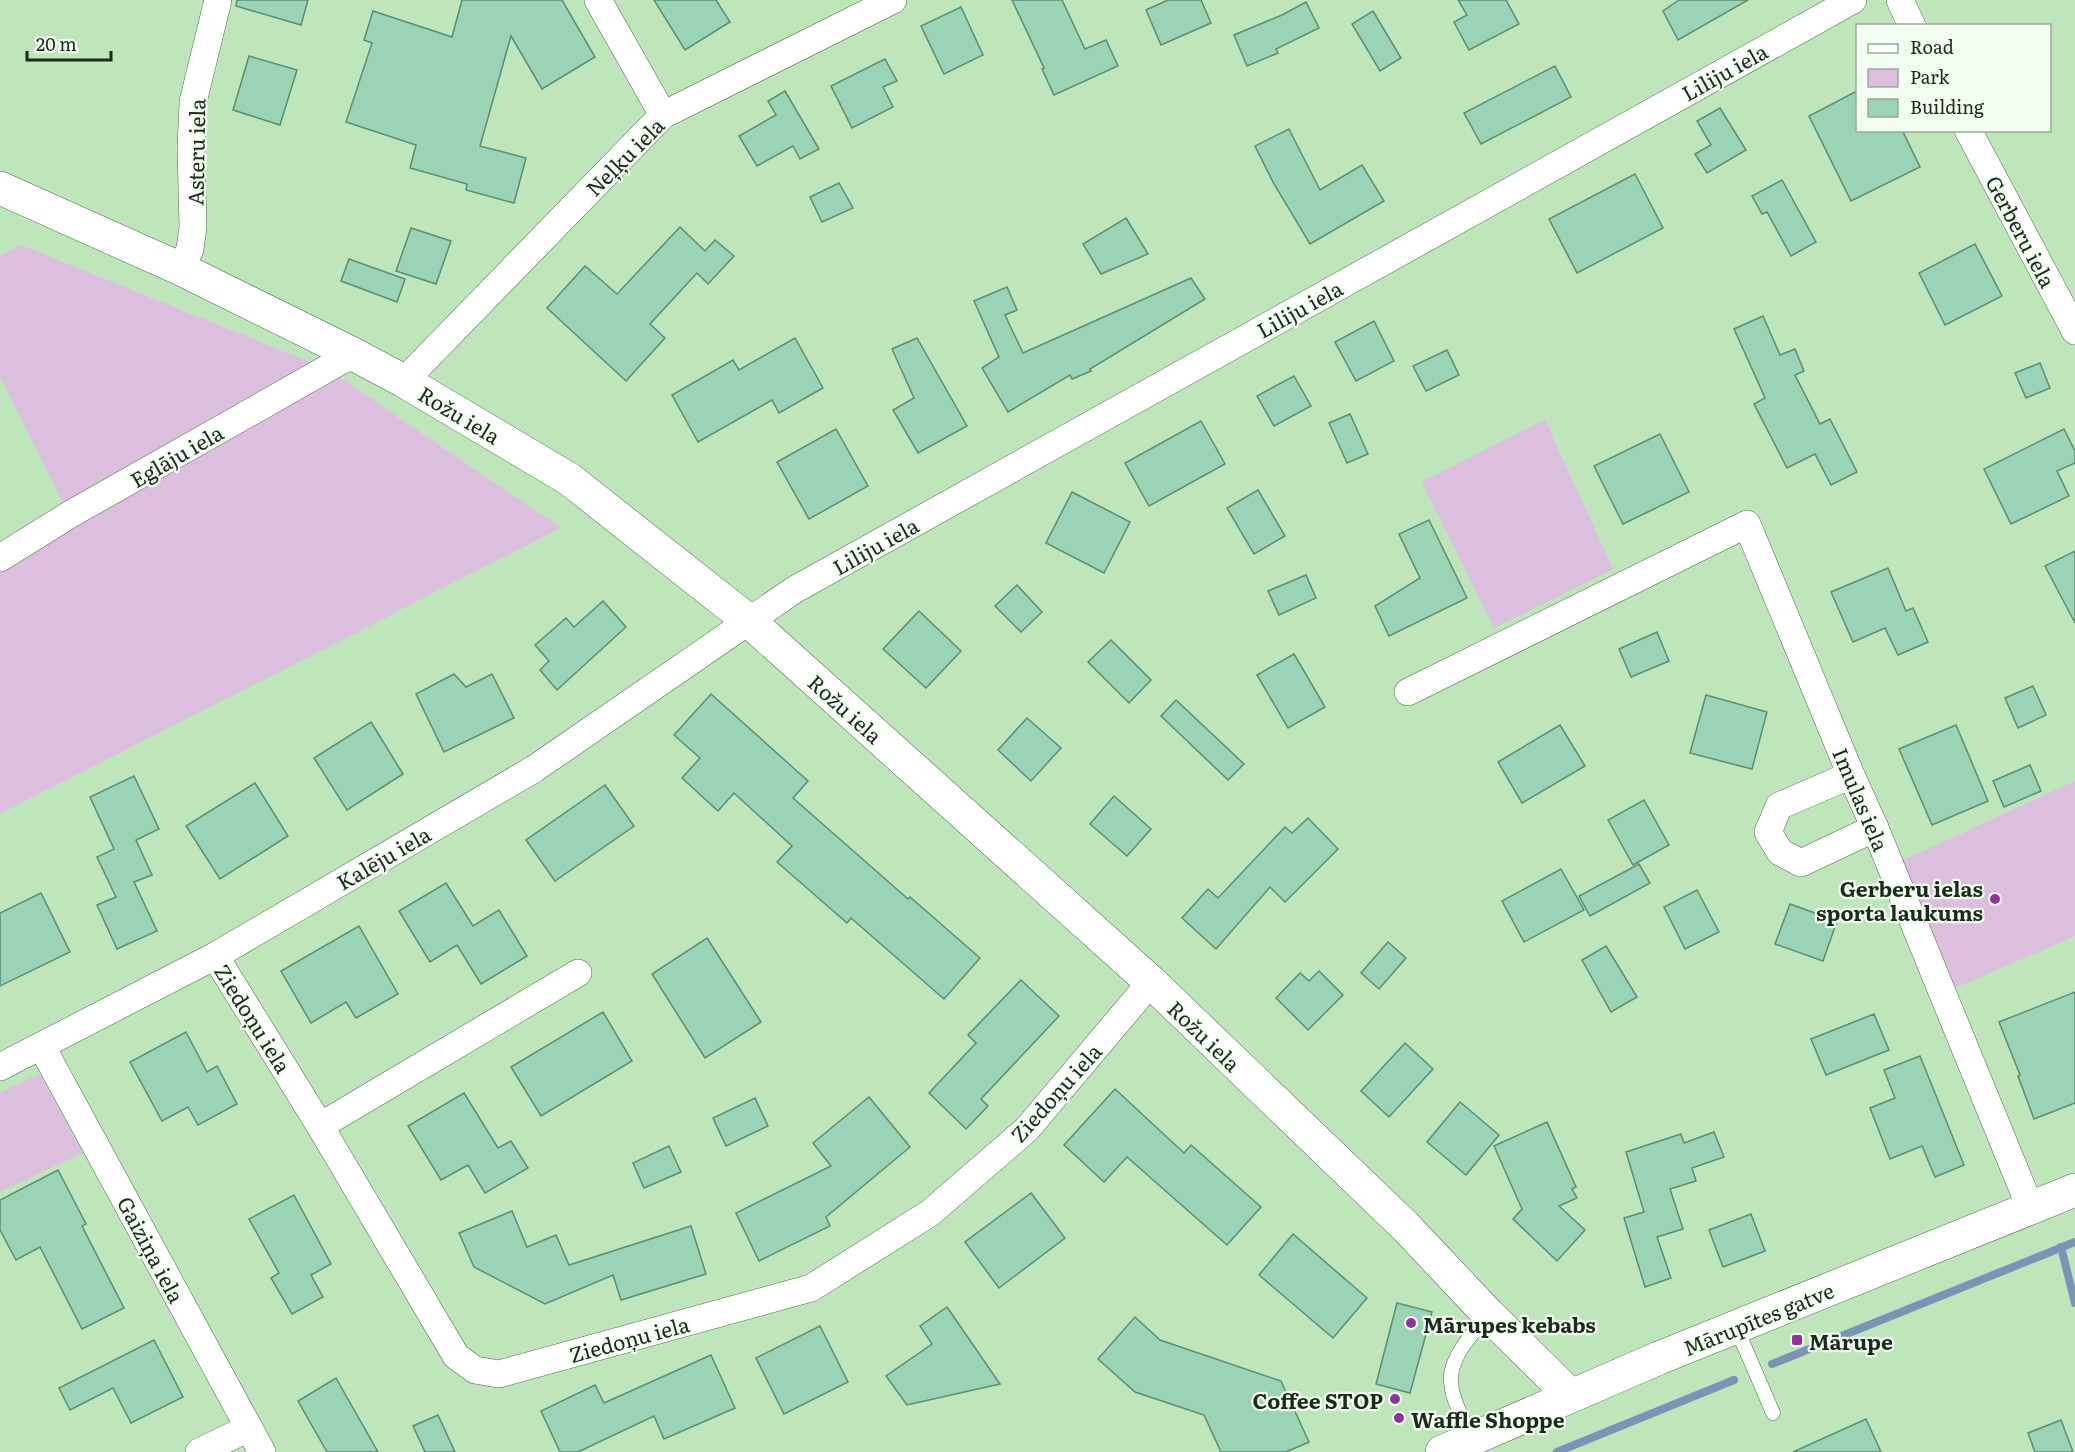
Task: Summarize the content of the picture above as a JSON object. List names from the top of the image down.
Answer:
{
  "streets": {
    "street": [
      "Liliju iela",
      "Asteru iela",
      "Neļķu iela",
      "Gerberu iela",
      "Rožu iela",
      "Eglāju iela",
      "Imulas iela",
      "Kalēju iela",
      "Ziedoņu iela",
      "Gaiziņa iela",
      "Mārupītes gatve"
    ]
  },
  "crossings": [
    ["Liliju iela", "Rožu iela"],
    ["Liliju iela", "Kalēju iela"],
    ["Asteru iela", "Rožu iela"],
    ["Neļķu iela", "Rožu iela"],
    ["Rožu iela", "Eglāju iela"],
    ["Rožu iela", "Kalēju iela"],
    ["Rožu iela", "Ziedoņu iela"],
    ["Rožu iela", "Mārupītes gatve"],
    ["Imulas iela", "Mārupītes gatve"],
    ["Kalēju iela", "Ziedoņu iela"],
    ["Kalēju iela", "Gaiziņa iela"]
  ],
  "places": {
    "other": [
      "Gerberu ielas sporta laukums",
      "Mārupes kebabs",
      "Coffee STOP",
      "Waffle Shoppe"
    ],
    "transit": ["Mārupe"]
  },
  "legend": ["Road", "Park", "Building"],
  "scale_bar": "20 m"
}
